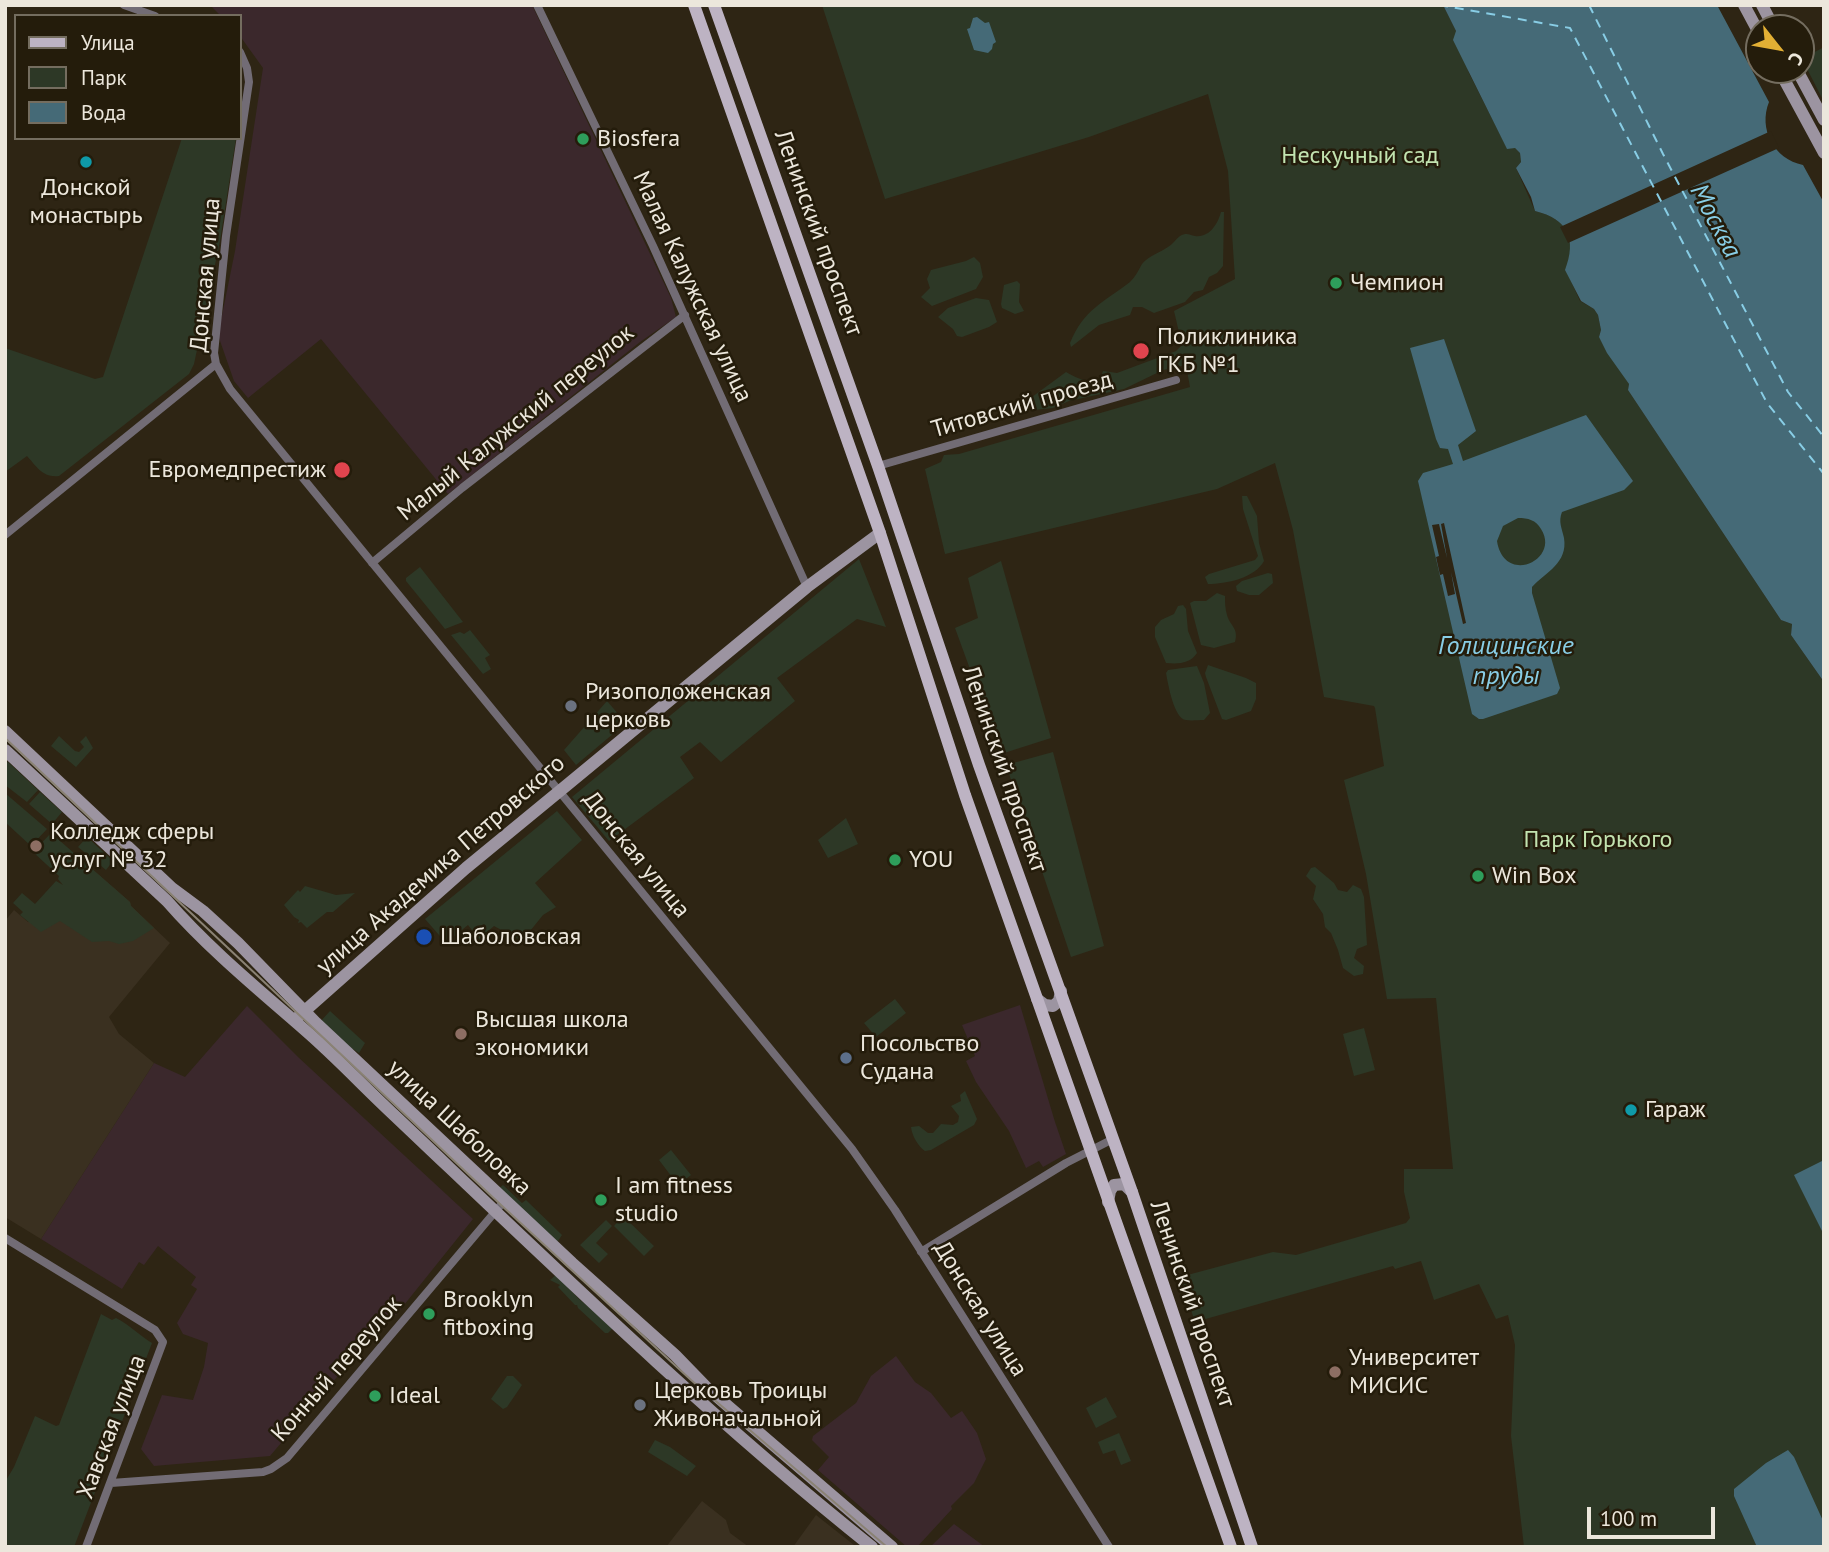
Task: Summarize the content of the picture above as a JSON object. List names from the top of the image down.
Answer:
{
  "streets": {
    "main road": ["Ленинский проспект", "улица Академика Петровского", "улица Шаболовка"],
    "street": [
      "Донская улица",
      "Малая Калужская улица",
      "Титовский проезд",
      "Малый Калужский переулок",
      "Конный переулок",
      "Хавская улица"
    ]
  },
  "crossings": [
    ["Ленинский проспект", "Титовский проезд"],
    ["Ленинский проспект", "улица Академика Петровского"],
    ["Донская улица", "Малый Калужский переулок"],
    ["Донская улица", "улица Академика Петровского"],
    ["Малая Калужская улица", "Малый Калужский переулок"],
    ["Малая Калужская улица", "улица Академика Петровского"],
    ["улица Академика Петровского", "улица Шаболовка"],
    ["улица Шаболовка", "Конный переулок"],
    ["Конный переулок", "Хавская улица"]
  ],
  "water": ["Москва", "Голицинские пруды"],
  "parks": ["Нескучный сад", "Парк Горького"],
  "places": [
    "Biosfera",
    "Донской монастырь",
    "Чемпион",
    "Поликлиника ГКБ №1",
    "Евромедпрестиж",
    "Ризоположенская церковь",
    "Колледж сферы услуг № 32",
    "YOU",
    "Win Box",
    "Шаболовская",
    "Высшая школа экономики",
    "Посольство Судана",
    "Гараж",
    "I am fitness studio",
    "Brooklyn fitboxing",
    "Университет МИСИС",
    "Ideal",
    "Церковь Троицы Живоначальной"
  ],
  "legend": ["Улица", "Парк", "Вода"],
  "scale_bar": "100 m",
  "north": "bottom right"
}
